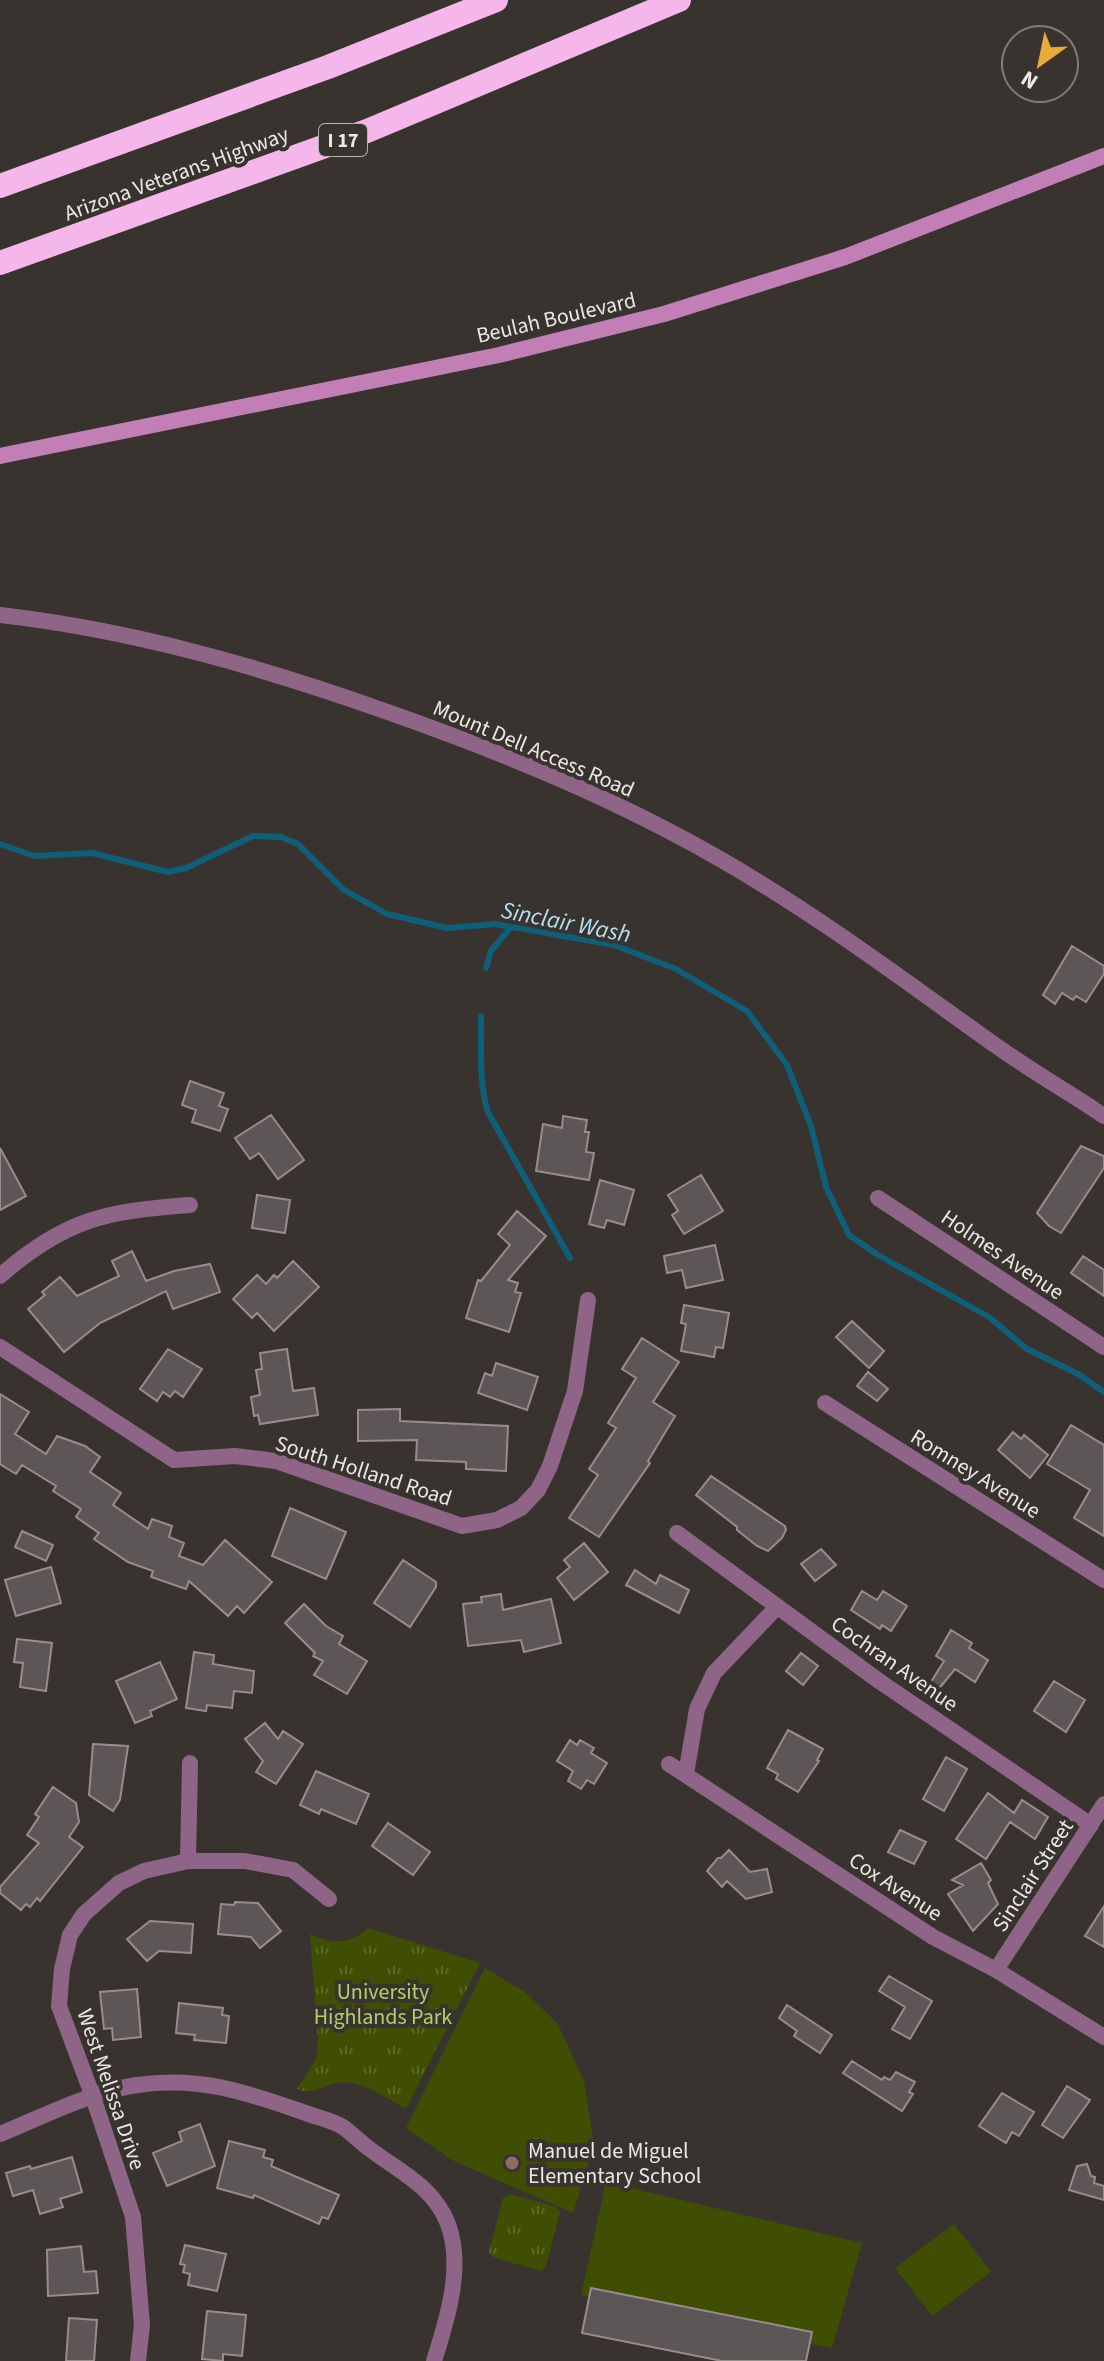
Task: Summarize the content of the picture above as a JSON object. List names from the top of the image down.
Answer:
{
  "streets": {
    "highway": ["I 17", "Arizona Veterans Highway"],
    "main road": ["Beulah Boulevard"],
    "street": [
      "Mount Dell Access Road",
      "Holmes Avenue",
      "South Holland Road",
      "Romney Avenue",
      "Cochran Avenue",
      "Sinclair Street",
      "Cox Avenue",
      "West Melissa Drive"
    ]
  },
  "crossings": [
    ["Cochran Avenue", "Sinclair Street"],
    ["Sinclair Street", "Cox Avenue"]
  ],
  "water": ["Sinclair Wash"],
  "parks": ["University Highlands Park"],
  "places": ["Manuel de Miguel Elementary School"],
  "north": "bottom left"
}
